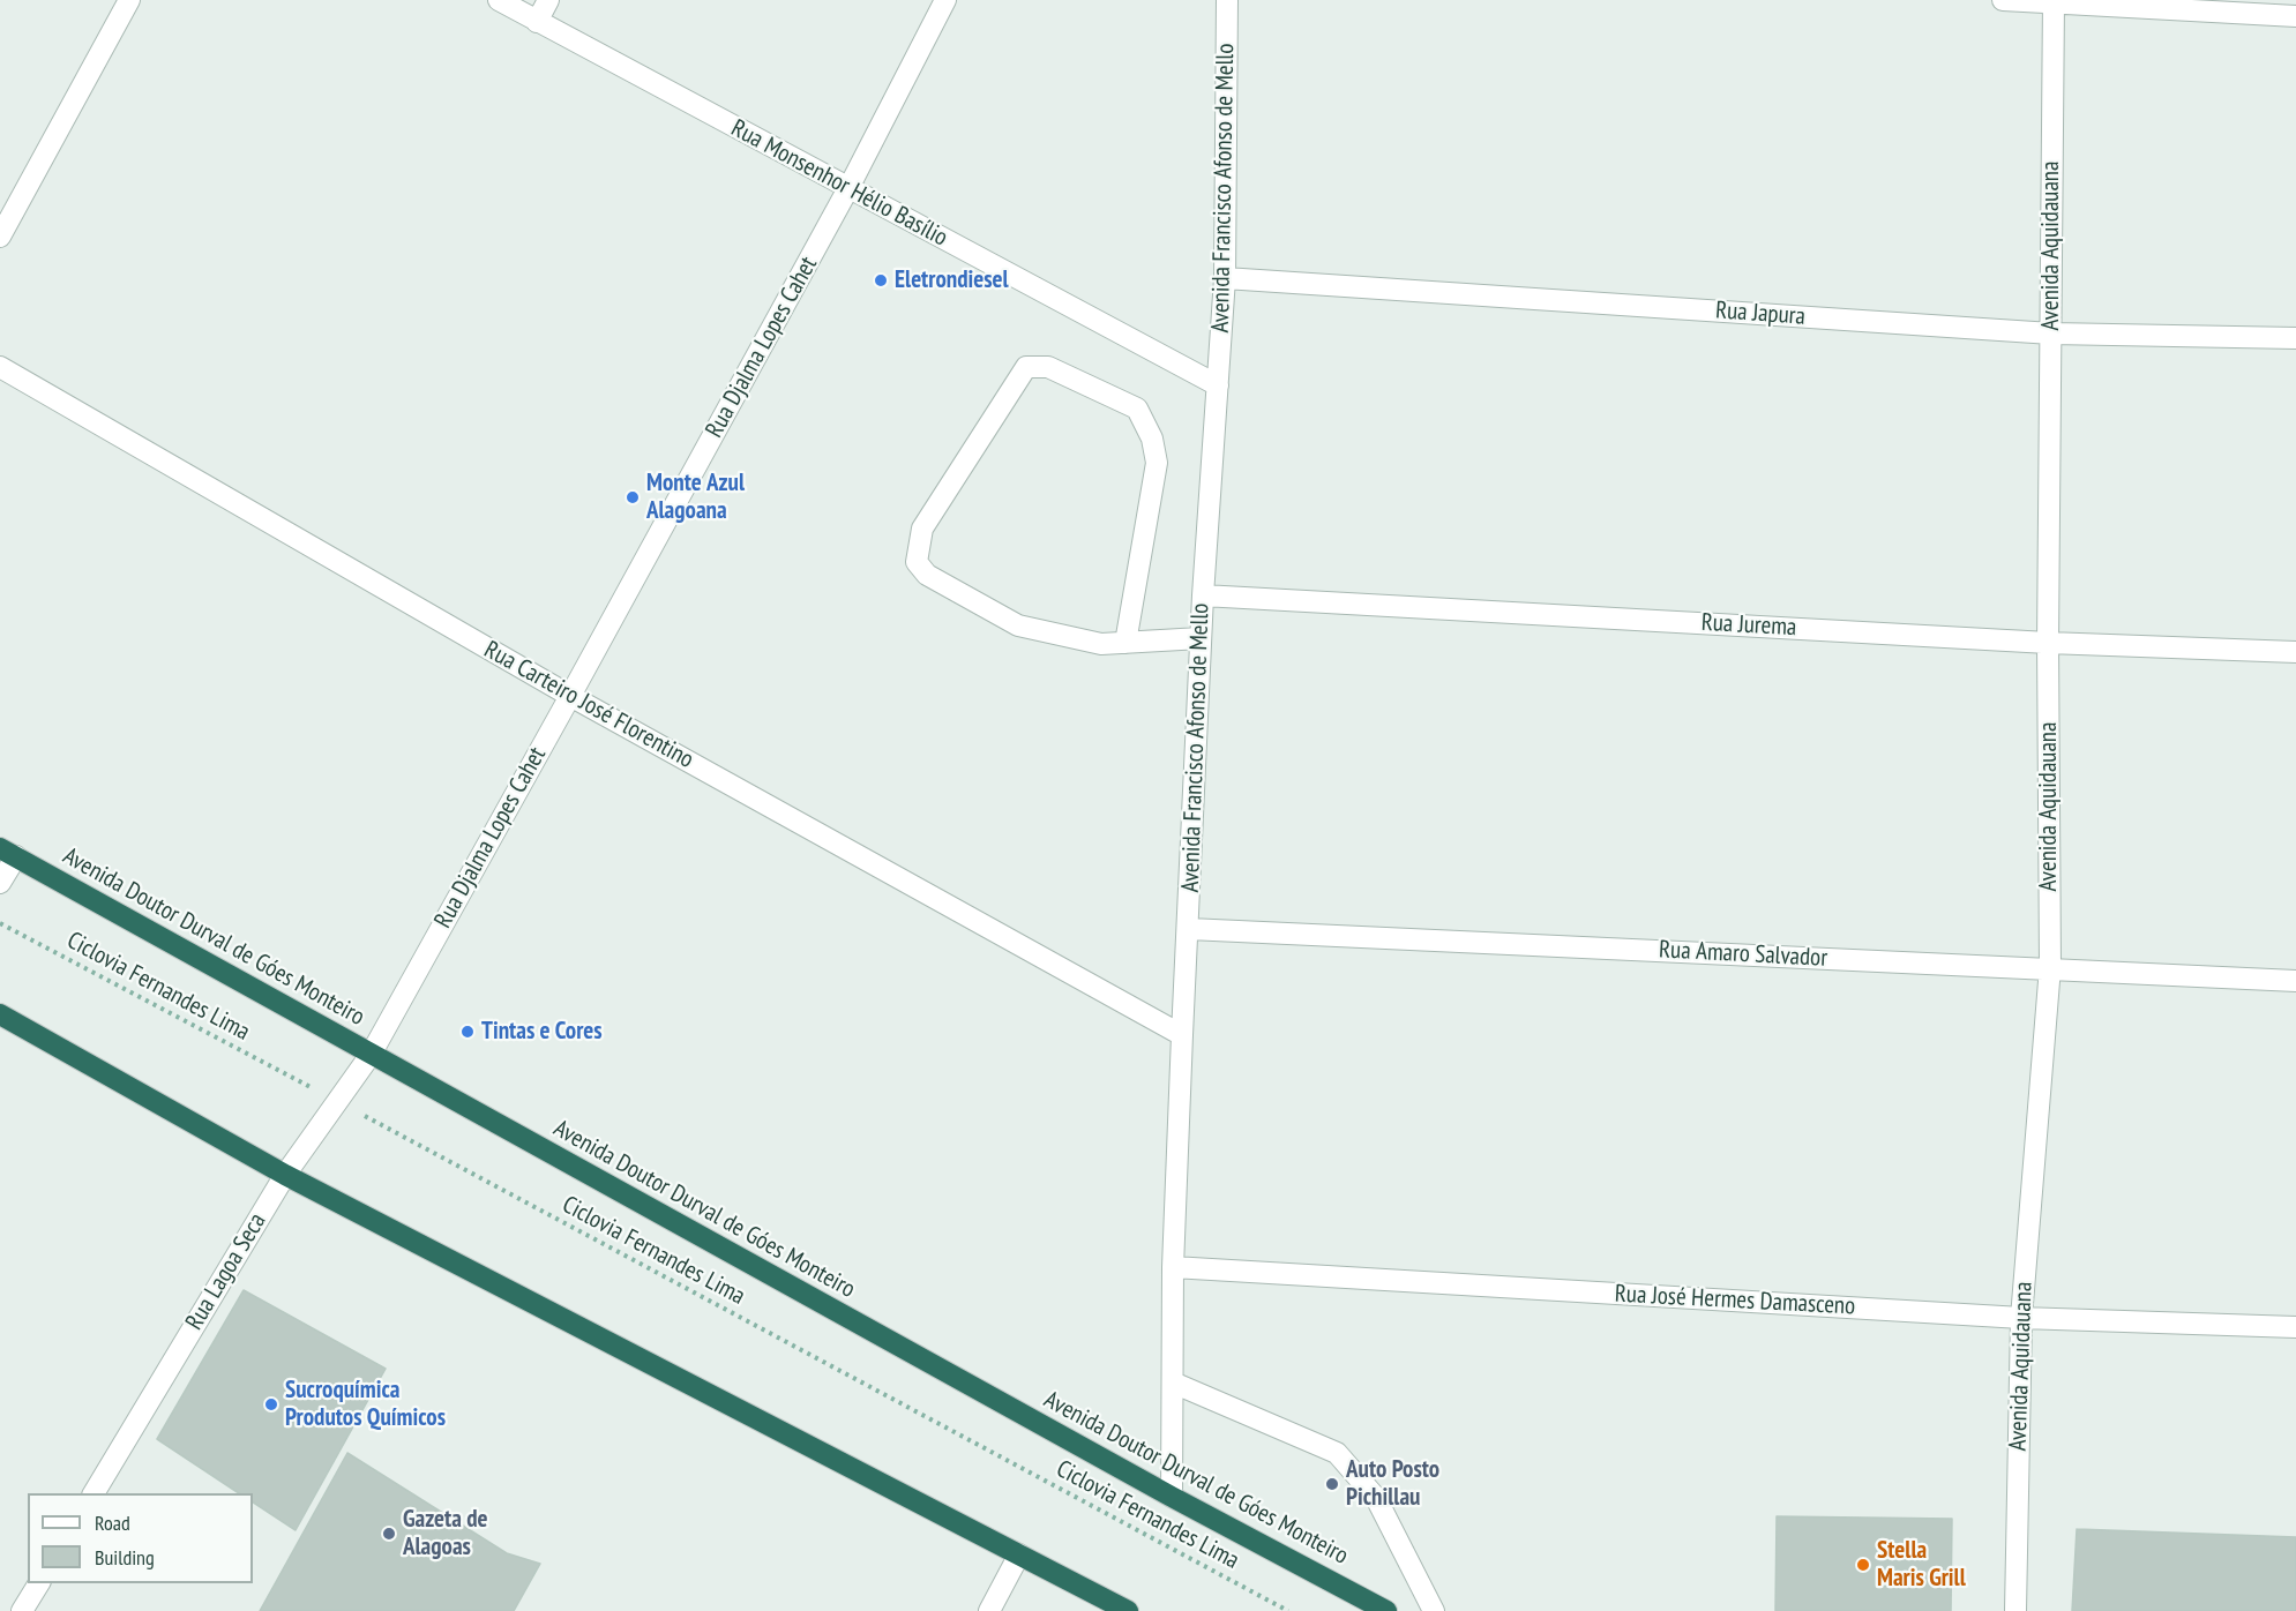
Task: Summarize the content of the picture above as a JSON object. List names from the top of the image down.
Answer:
{
  "streets": {
    "highway": ["Avenida Doutor Durval de Góes Monteiro"],
    "street": [
      "Rua Monsenhor Hélio Basílio",
      "Avenida Francisco Afonso de Mello",
      "Avenida Aquidauana",
      "Rua Japura",
      "Rua Djalma Lopes Cahet",
      "Rua Jurema",
      "Rua Carteiro José Florentino",
      "Rua Amaro Salvador",
      "Rua Lagoa Seca",
      "Rua José Hermes Damasceno"
    ],
    "path": ["Ciclovia Fernandes Lima"]
  },
  "crossings": [
    ["Rua Monsenhor Hélio Basílio", "Avenida Francisco Afonso de Mello"],
    ["Rua Monsenhor Hélio Basílio", "Rua Djalma Lopes Cahet"],
    ["Avenida Francisco Afonso de Mello", "Rua Japura"],
    ["Avenida Francisco Afonso de Mello", "Rua Jurema"],
    ["Avenida Francisco Afonso de Mello", "Rua Carteiro José Florentino"],
    ["Avenida Francisco Afonso de Mello", "Avenida Doutor Durval de Góes Monteiro"],
    ["Avenida Francisco Afonso de Mello", "Rua Amaro Salvador"],
    ["Avenida Francisco Afonso de Mello", "Rua José Hermes Damasceno"],
    ["Avenida Aquidauana", "Rua Japura"],
    ["Avenida Aquidauana", "Rua Jurema"],
    ["Avenida Aquidauana", "Rua Amaro Salvador"],
    ["Avenida Aquidauana", "Rua José Hermes Damasceno"],
    ["Rua Djalma Lopes Cahet", "Rua Carteiro José Florentino"],
    ["Rua Djalma Lopes Cahet", "Avenida Doutor Durval de Góes Monteiro"],
    ["Rua Djalma Lopes Cahet", "Rua Lagoa Seca"],
    ["Avenida Doutor Durval de Góes Monteiro", "Rua Lagoa Seca"]
  ],
  "places": [
    "Eletrondiesel",
    "Monte Azul Alagoana",
    "Tintas e Cores",
    "Sucroquímica Produtos Químicos",
    "Auto Posto Pichillau",
    "Gazeta de Alagoas",
    "Stella Maris Grill"
  ],
  "legend": ["Road", "Building"]
}
